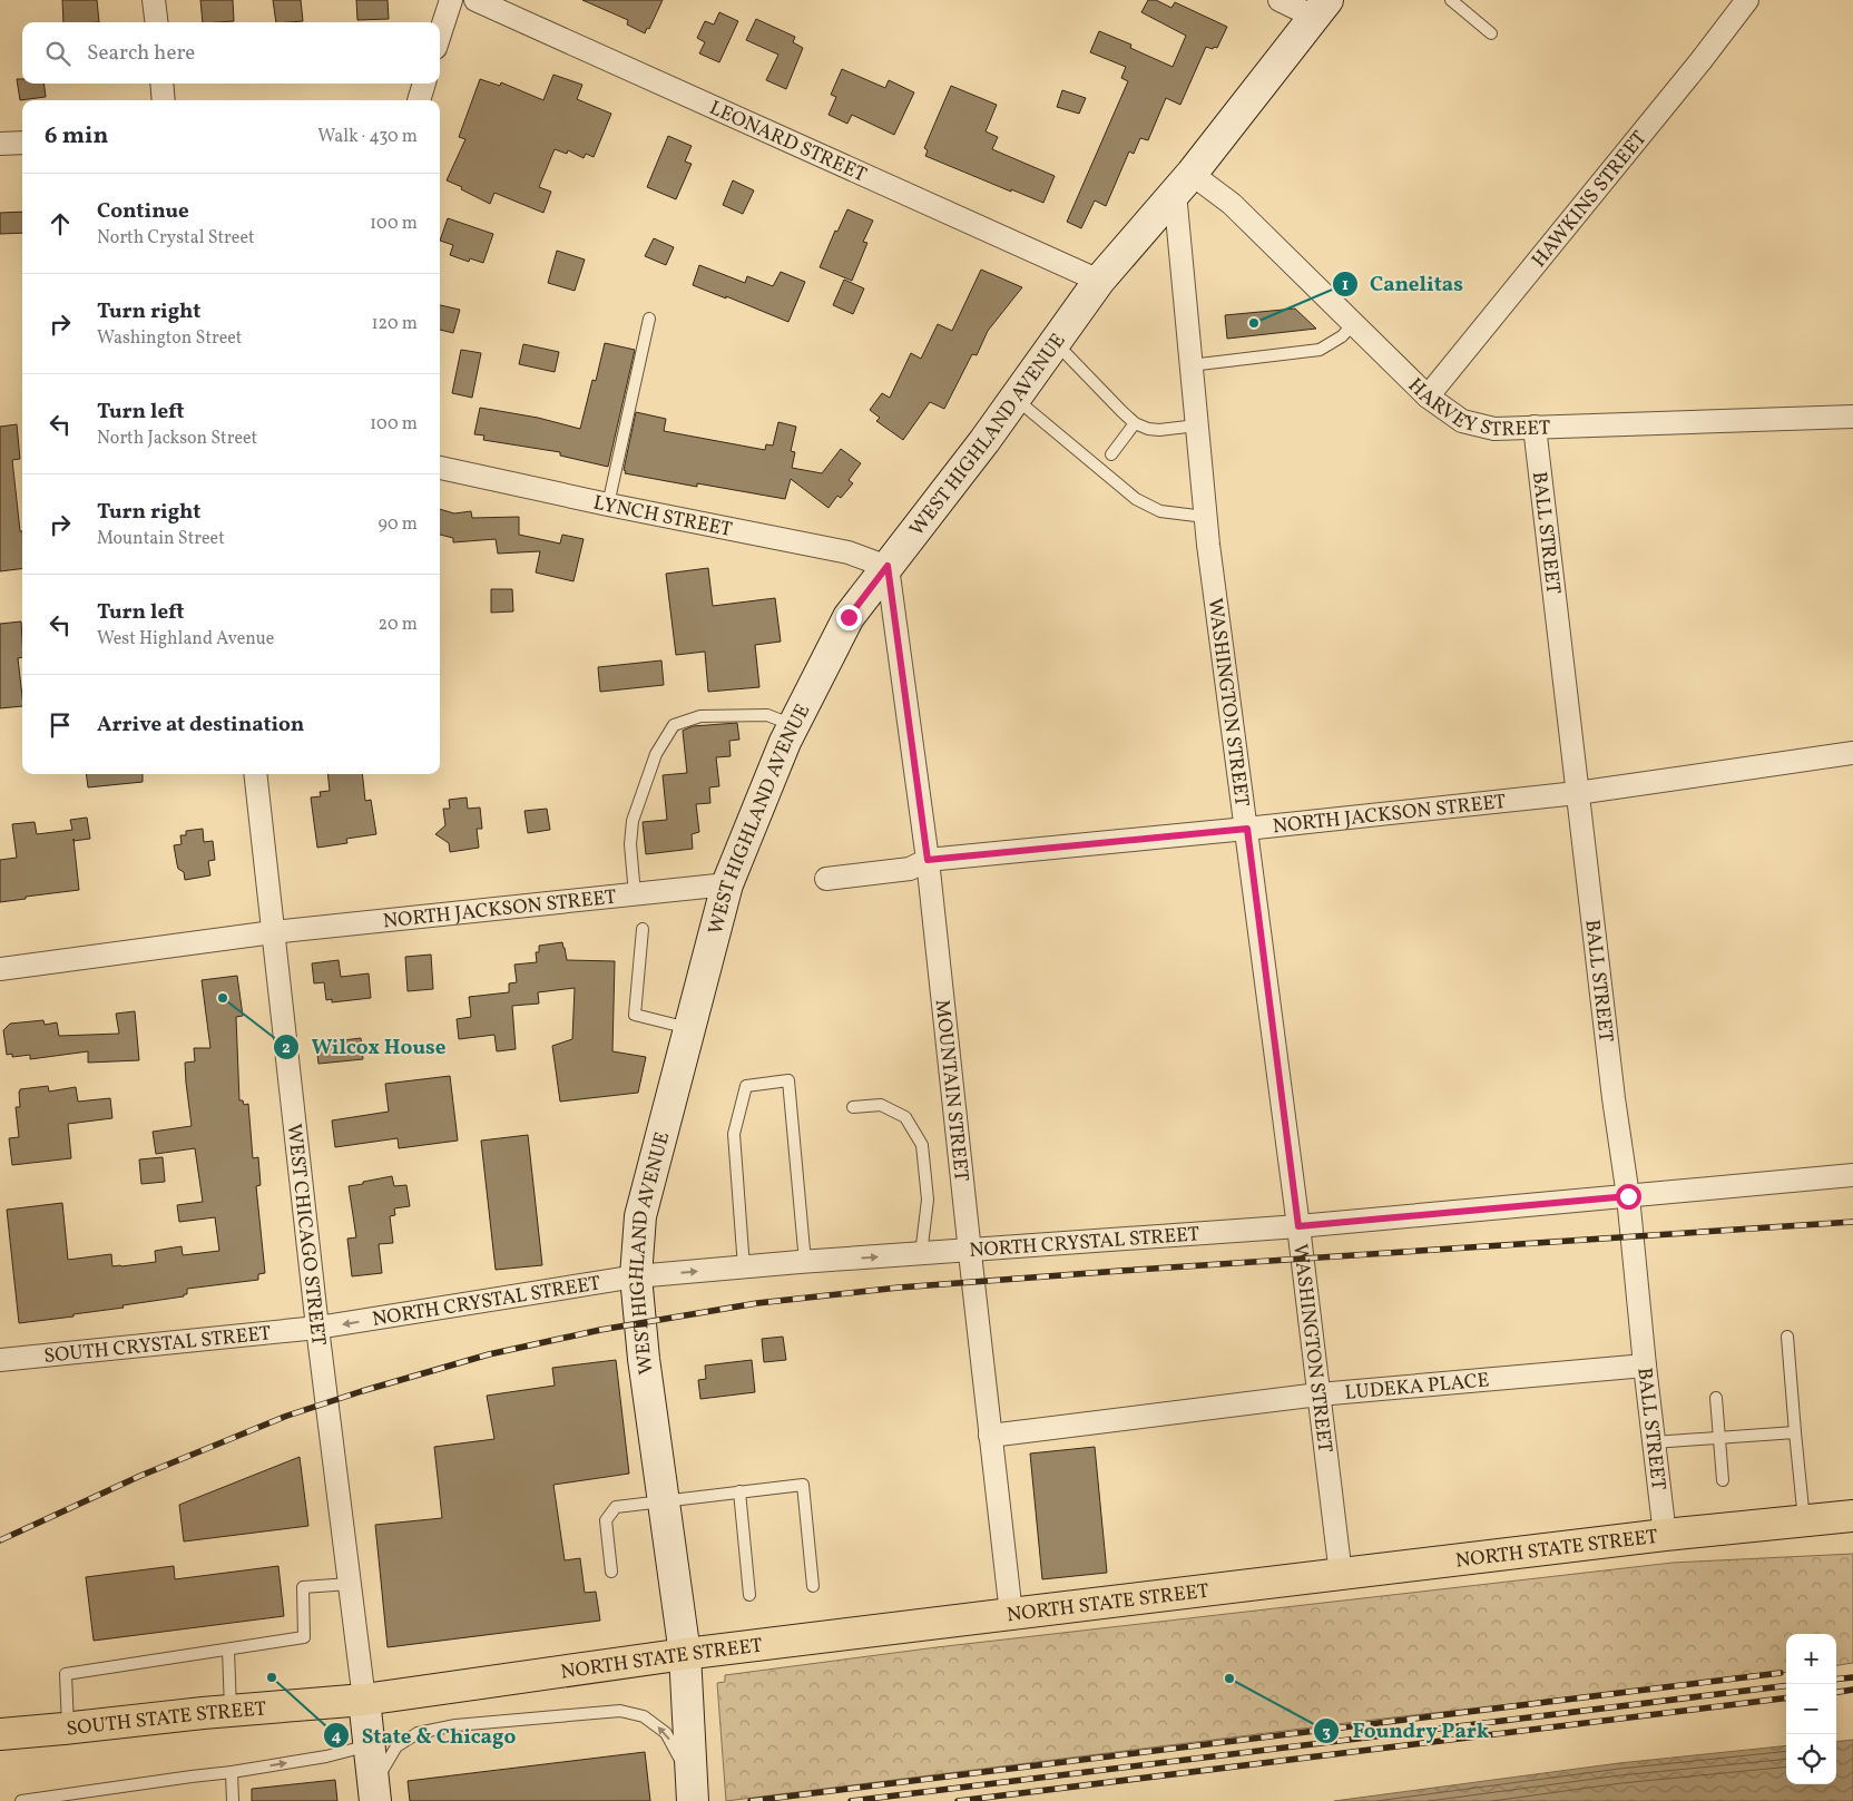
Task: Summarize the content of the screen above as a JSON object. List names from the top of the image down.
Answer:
{
  "streets": {
    "main road": ["WEST HIGHLAND AVENUE", "NORTH STATE STREET", "SOUTH STATE STREET"],
    "street": [
      "LEONARD STREET",
      "HAWKINS STREET",
      "HARVEY STREET",
      "LYNCH STREET",
      "BALL STREET",
      "WASHINGTON STREET",
      "NORTH JACKSON STREET",
      "MOUNTAIN STREET",
      "WEST CHICAGO STREET",
      "NORTH CRYSTAL STREET",
      "SOUTH CRYSTAL STREET",
      "LUDEKA PLACE"
    ]
  },
  "crossings": [
    ["LEONARD STREET", "WEST HIGHLAND AVENUE"],
    ["HAWKINS STREET", "HARVEY STREET"],
    ["HARVEY STREET", "WEST HIGHLAND AVENUE"],
    ["HARVEY STREET", "BALL STREET"],
    ["HARVEY STREET", "WASHINGTON STREET"],
    ["WEST HIGHLAND AVENUE", "LYNCH STREET"],
    ["WEST HIGHLAND AVENUE", "WASHINGTON STREET"],
    ["WEST HIGHLAND AVENUE", "NORTH JACKSON STREET"],
    ["WEST HIGHLAND AVENUE", "MOUNTAIN STREET"],
    ["WEST HIGHLAND AVENUE", "NORTH CRYSTAL STREET"],
    ["WEST HIGHLAND AVENUE", "NORTH STATE STREET"],
    ["LYNCH STREET", "MOUNTAIN STREET"],
    ["BALL STREET", "NORTH JACKSON STREET"],
    ["BALL STREET", "NORTH CRYSTAL STREET"],
    ["BALL STREET", "LUDEKA PLACE"],
    ["BALL STREET", "NORTH STATE STREET"],
    ["WASHINGTON STREET", "NORTH JACKSON STREET"],
    ["WASHINGTON STREET", "NORTH CRYSTAL STREET"],
    ["WASHINGTON STREET", "LUDEKA PLACE"],
    ["WASHINGTON STREET", "NORTH STATE STREET"],
    ["NORTH JACKSON STREET", "MOUNTAIN STREET"],
    ["NORTH JACKSON STREET", "WEST CHICAGO STREET"],
    ["MOUNTAIN STREET", "NORTH CRYSTAL STREET"],
    ["MOUNTAIN STREET", "LUDEKA PLACE"],
    ["MOUNTAIN STREET", "NORTH STATE STREET"],
    ["WEST CHICAGO STREET", "NORTH CRYSTAL STREET"],
    ["WEST CHICAGO STREET", "SOUTH CRYSTAL STREET"],
    ["WEST CHICAGO STREET", "NORTH STATE STREET"],
    ["WEST CHICAGO STREET", "SOUTH STATE STREET"],
    ["NORTH CRYSTAL STREET", "SOUTH CRYSTAL STREET"],
    ["NORTH STATE STREET", "SOUTH STATE STREET"]
  ],
  "places": [
    "Canelitas",
    "Wilcox House",
    "State & Chicago",
    "Foundry Park"
  ],
  "page": {
    "search": "Search here",
    "heading": ["6 min", "Walk · 430 m"],
    "list": [
      ["Continue", "North Crystal Street", "100 m"],
      ["Turn right", "Washington Street", "120 m"],
      ["Turn left", "North Jackson Street", "100 m"],
      ["Turn right", "Mountain Street", "90 m"],
      ["Turn left", "West Highland Avenue", "20 m"],
      "Arrive at destination"
    ],
    "map_buttons": ["+", "−"]
  }
}
